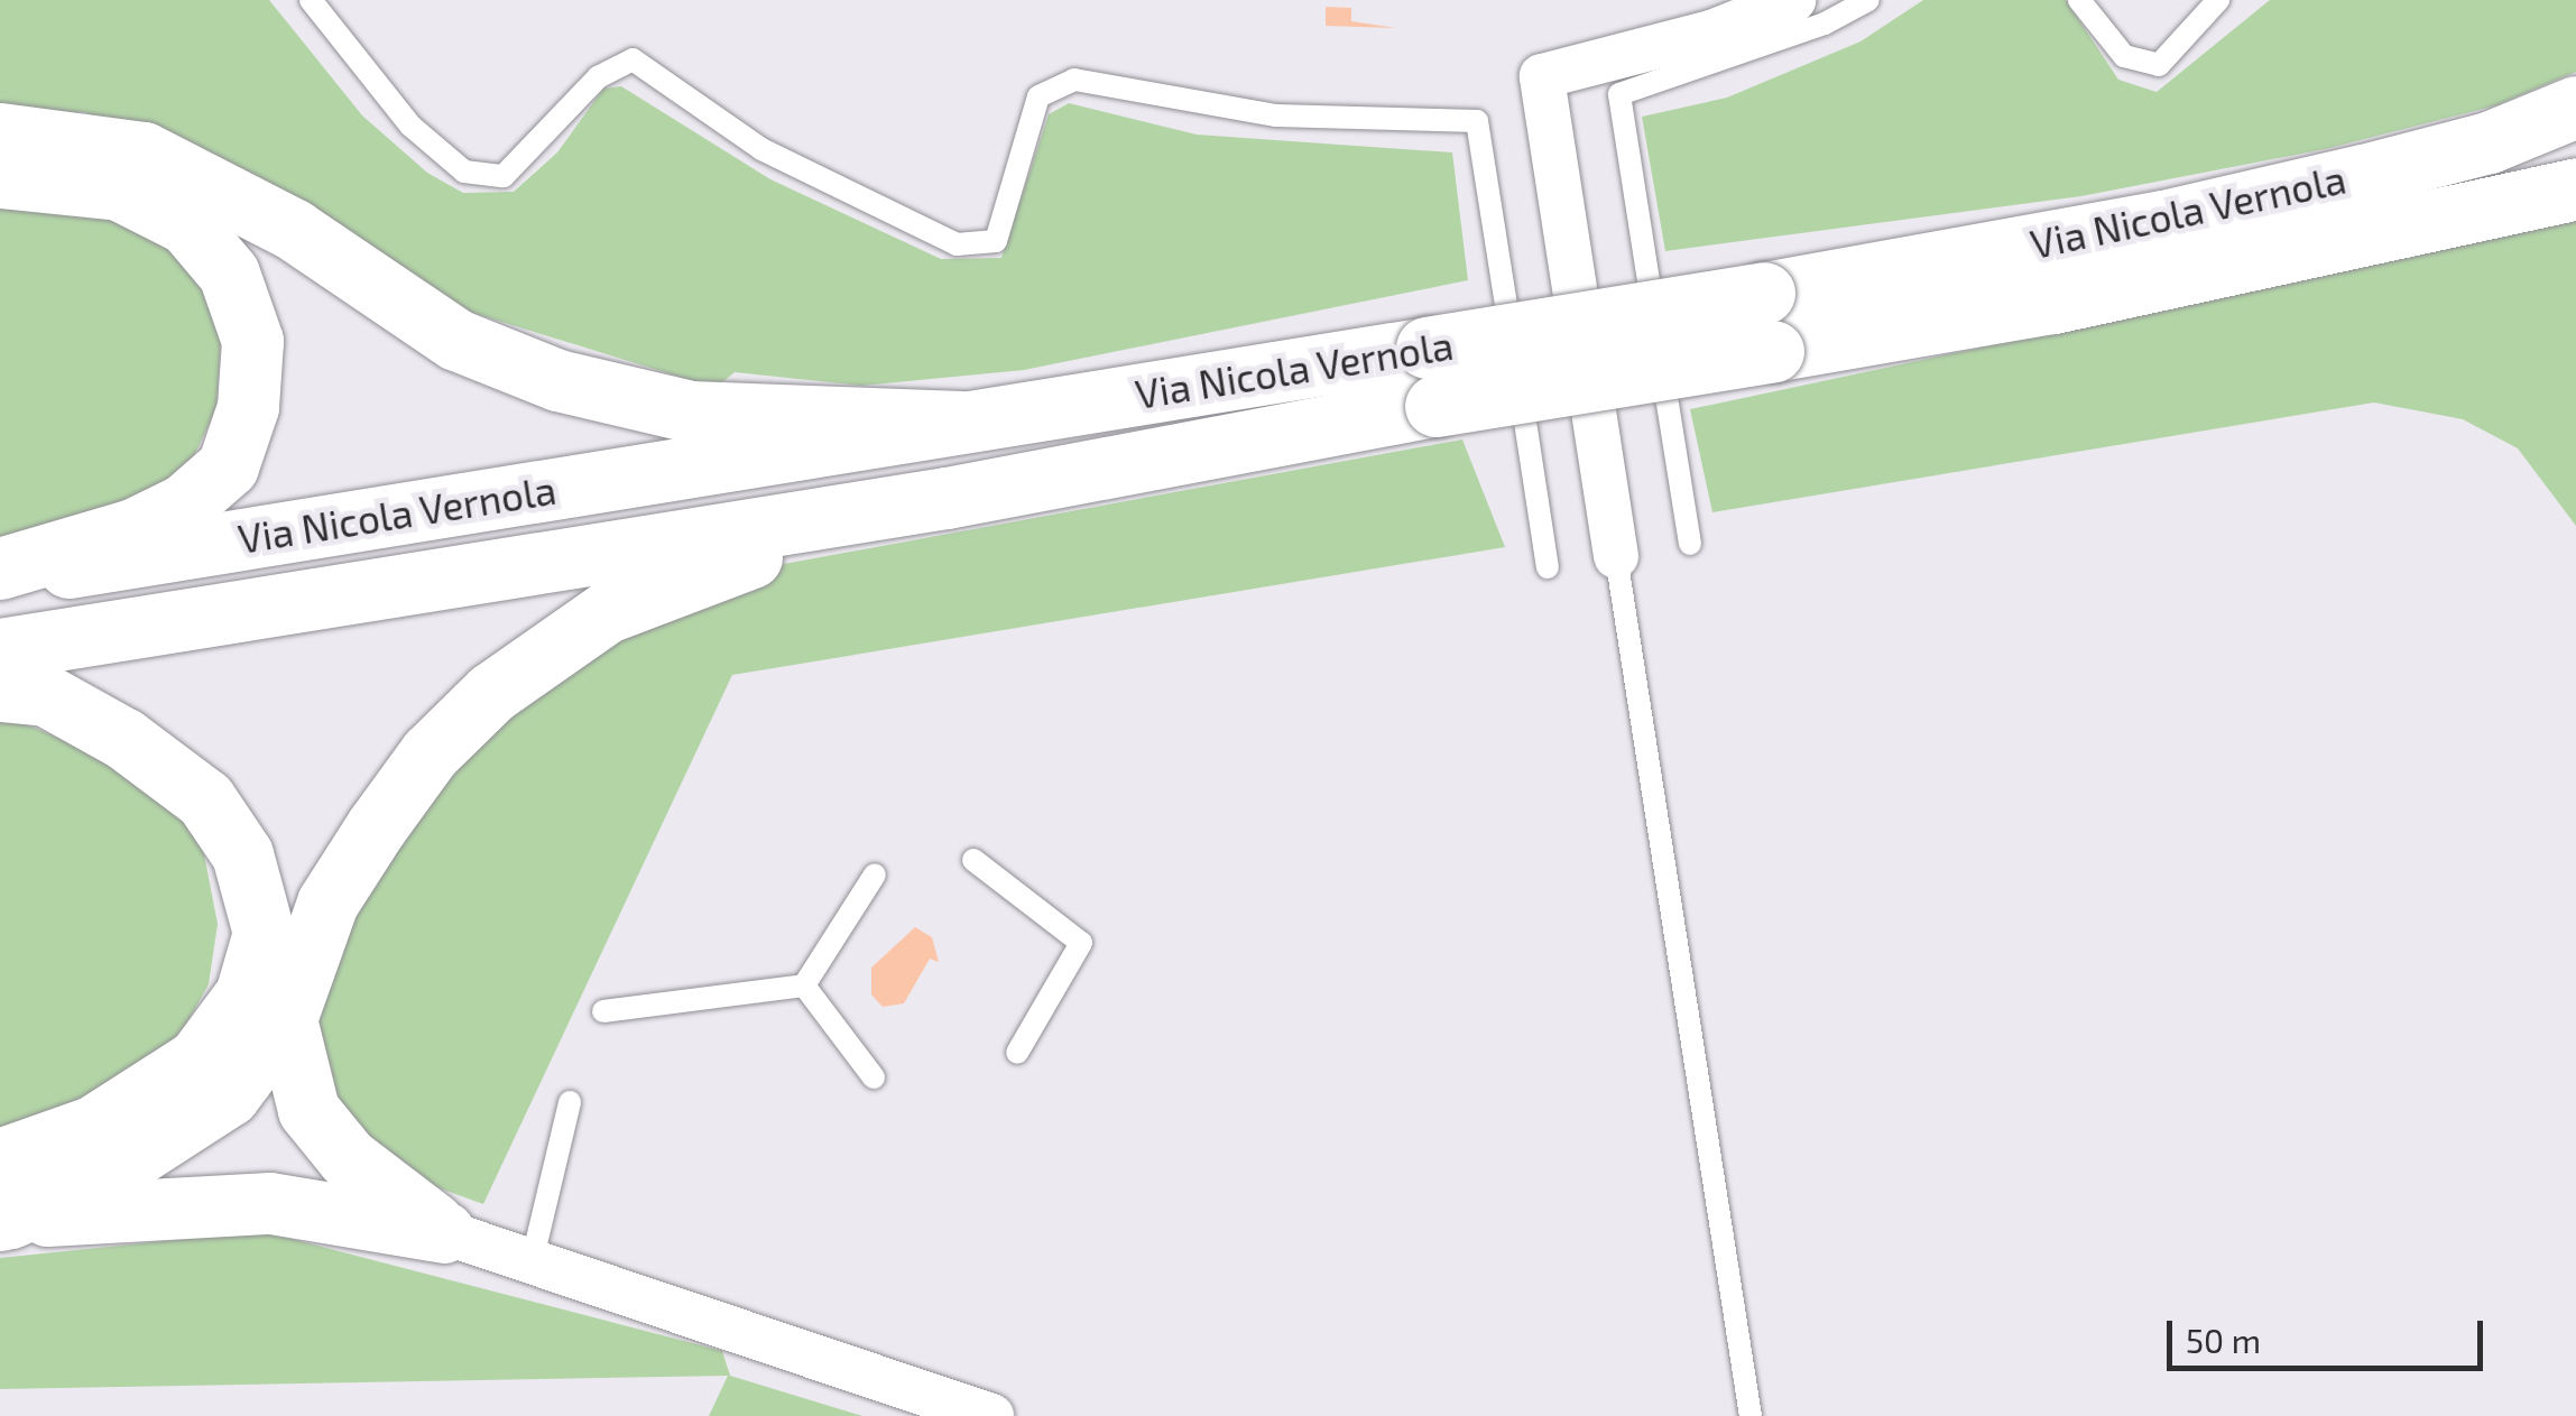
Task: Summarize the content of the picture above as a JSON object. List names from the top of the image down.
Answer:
{
  "streets": {
    "main road": ["Via Nicola Vernola"]
  },
  "scale_bar": "50 m"
}
